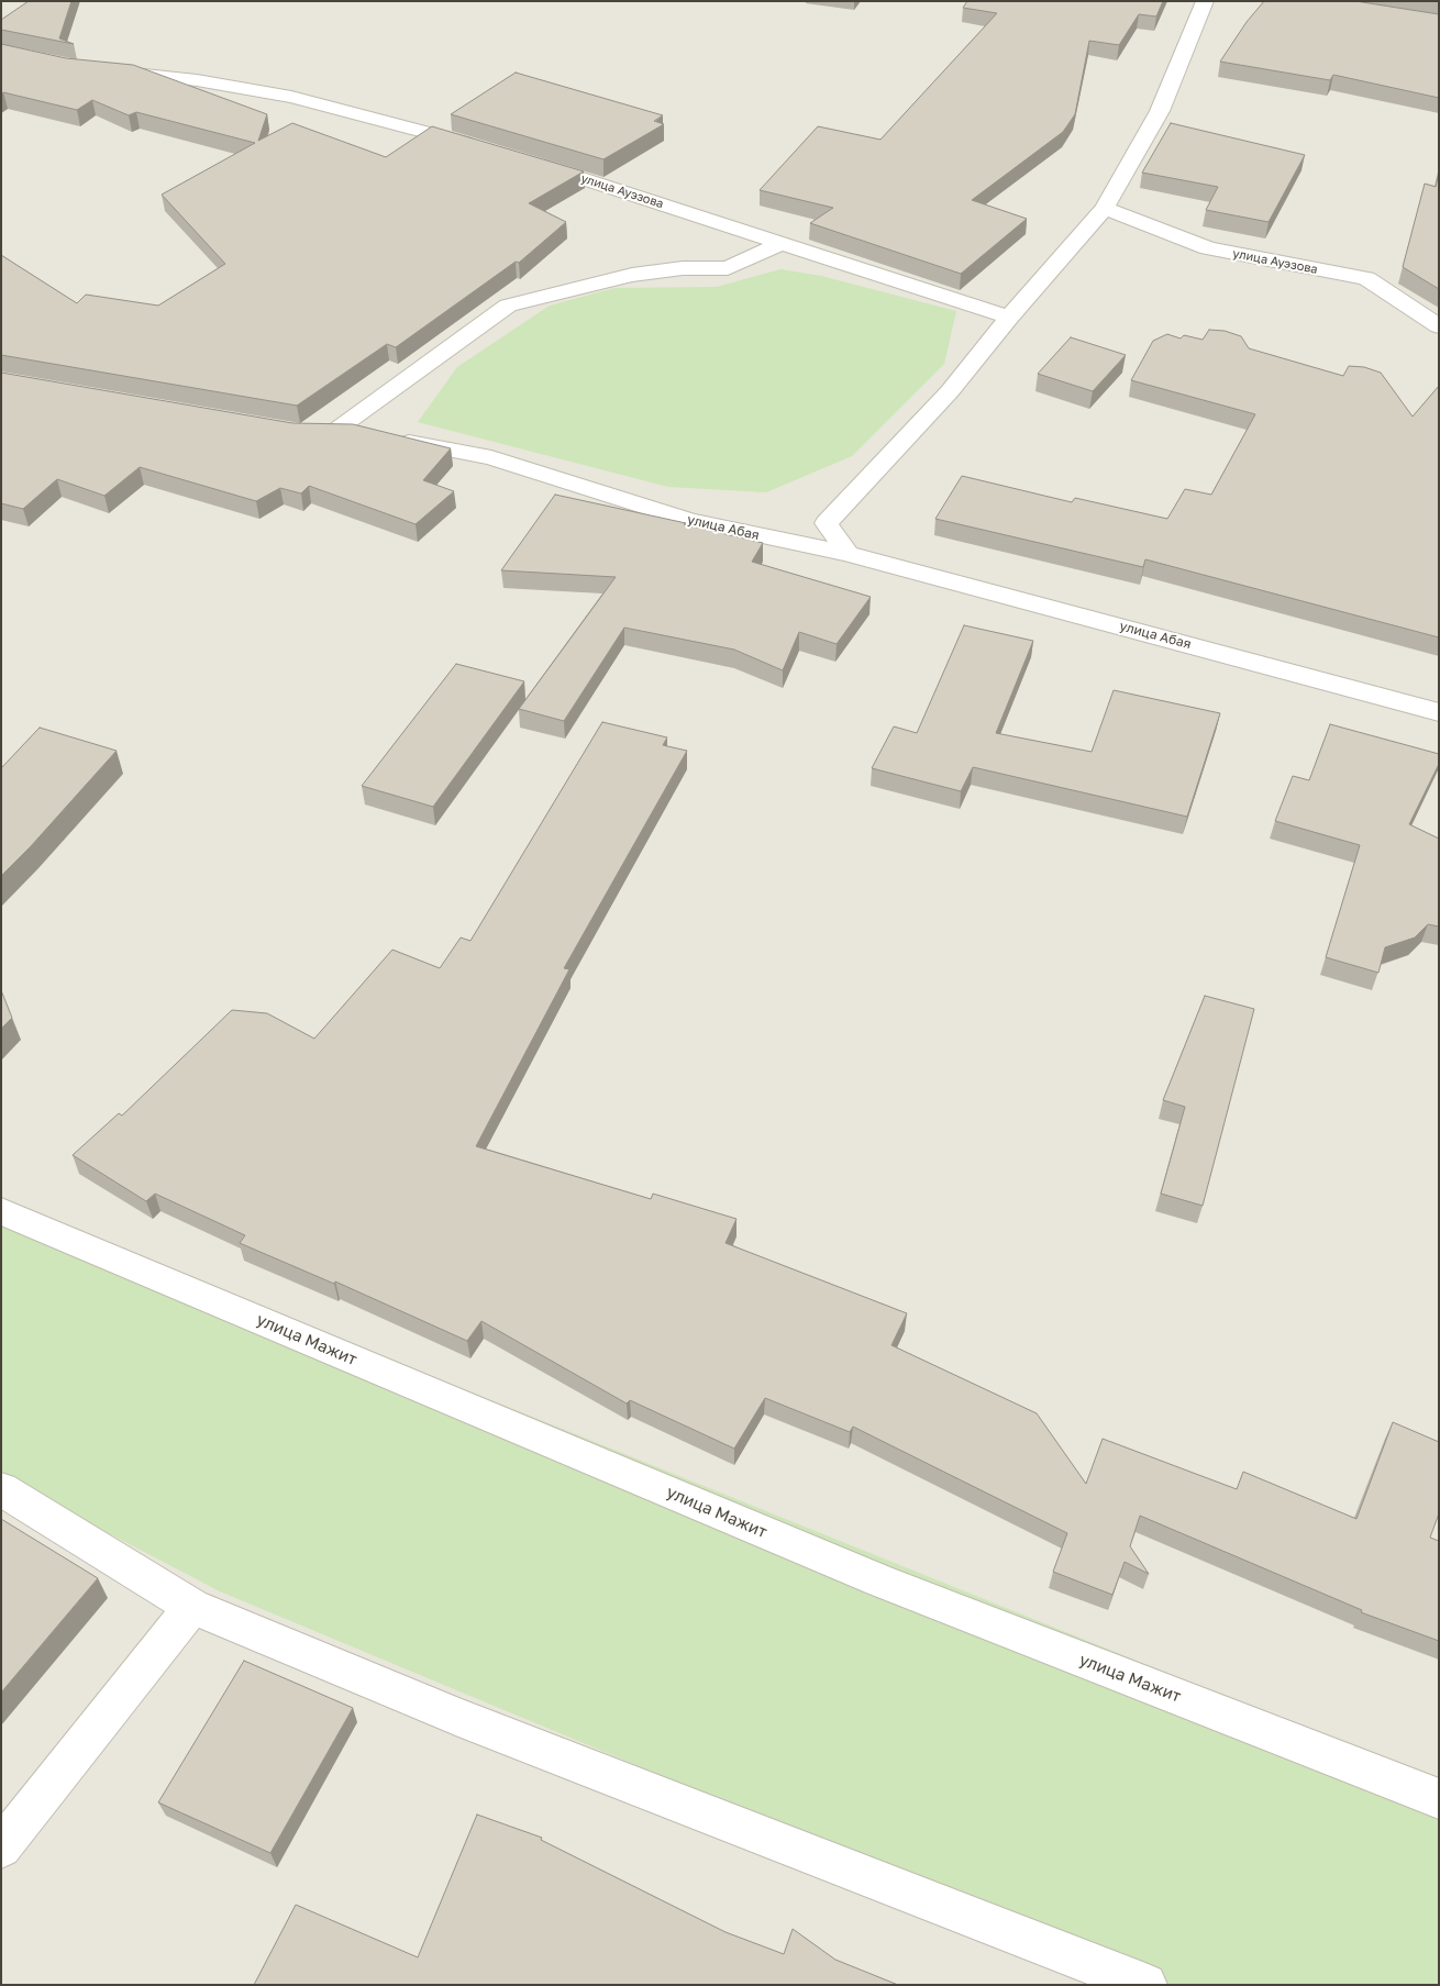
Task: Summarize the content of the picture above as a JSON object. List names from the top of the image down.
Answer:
{
  "streets": {
    "street": ["улица Ауэзова", "улица Абая", "улица Мажит"]
  },
  "crossings": [
    ["улица Ауэзова", "улица Абая"]
  ]
}
